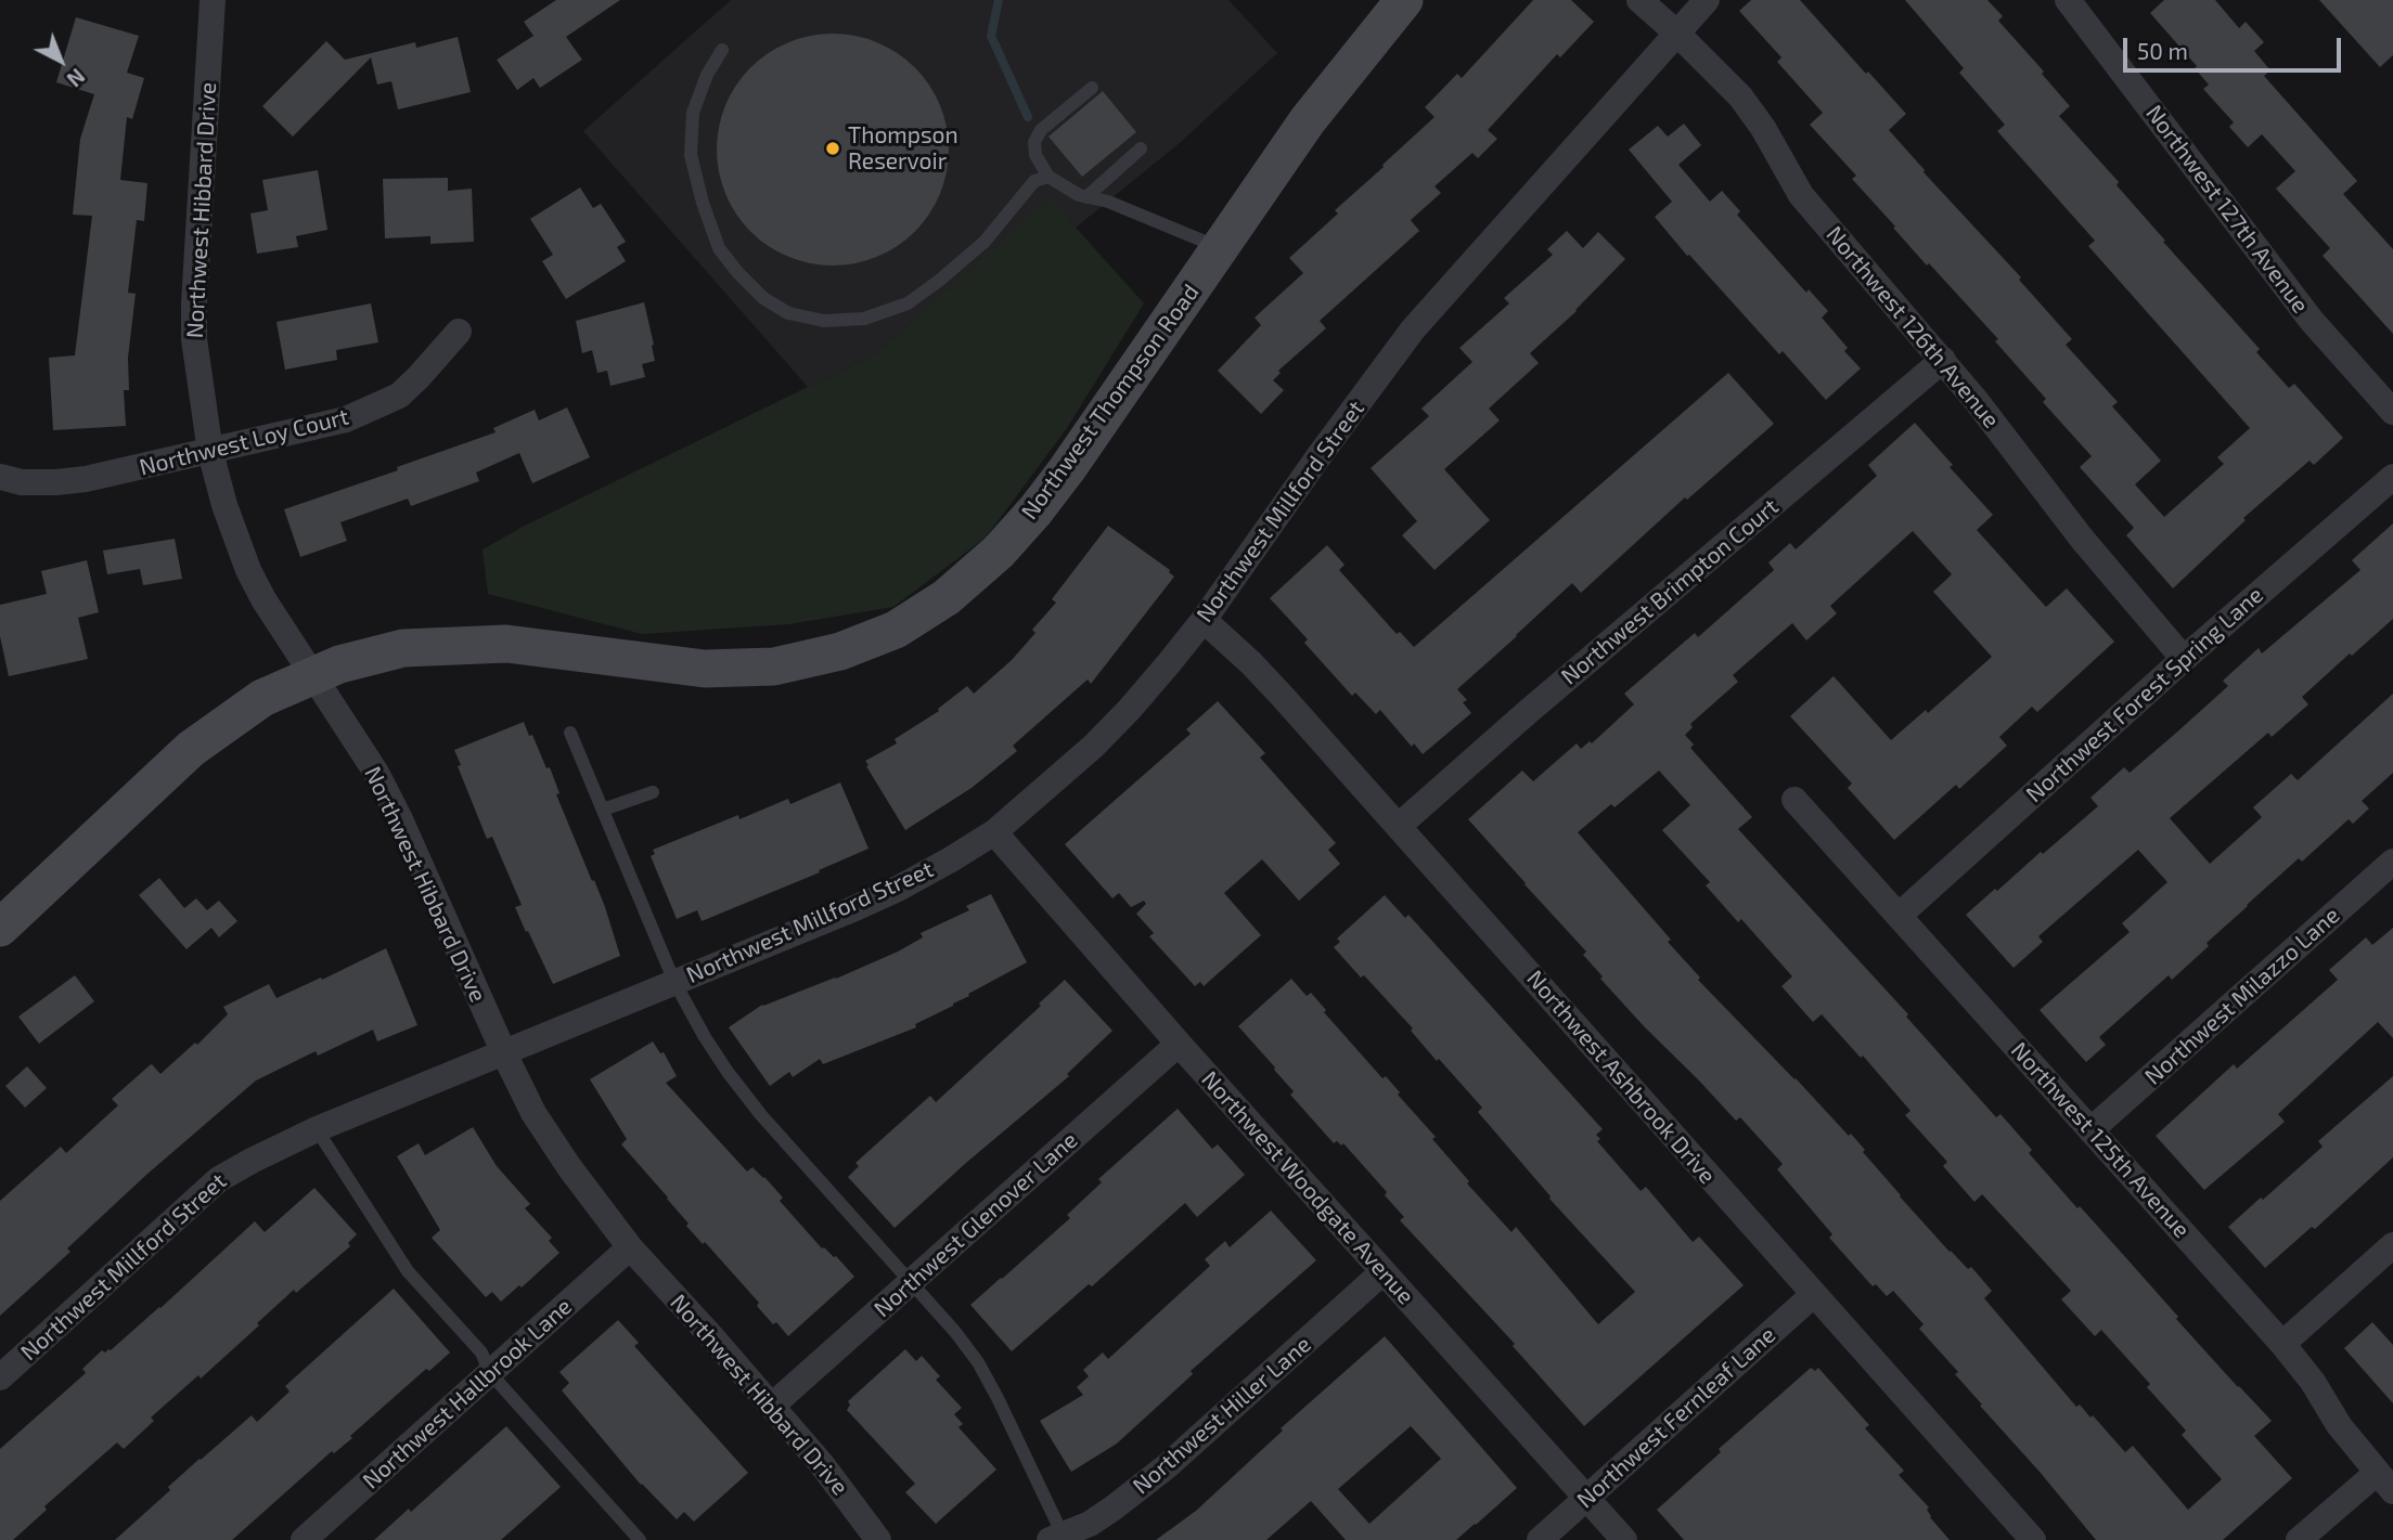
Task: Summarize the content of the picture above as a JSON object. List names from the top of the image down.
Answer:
{
  "streets": {
    "street": [
      "Northwest 127th Avenue",
      "Northwest Hibbard Drive",
      "Northwest 126th Avenue",
      "Northwest Thompson Road",
      "Northwest Loy Court",
      "Northwest Millford Street",
      "Northwest Brimpton Court",
      "Northwest Forest Spring Lane",
      "Northwest Milazzo Lane",
      "Northwest Ashbrook Drive",
      "Northwest 125th Avenue",
      "Northwest Woodgate Avenue",
      "Northwest Glenover Lane",
      "Northwest Hallbrook Lane",
      "Northwest Hiller Lane",
      "Northwest Fernleaf Lane"
    ]
  },
  "crossings": [
    ["Northwest Hibbard Drive", "Northwest Thompson Road"],
    ["Northwest Hibbard Drive", "Northwest Loy Court"],
    ["Northwest Hibbard Drive", "Northwest Millford Street"],
    ["Northwest Hibbard Drive", "Northwest Glenover Lane"],
    ["Northwest Hibbard Drive", "Northwest Hallbrook Lane"],
    ["Northwest 126th Avenue", "Northwest Millford Street"],
    ["Northwest 126th Avenue", "Northwest Brimpton Court"],
    ["Northwest 126th Avenue", "Northwest Forest Spring Lane"],
    ["Northwest Millford Street", "Northwest Ashbrook Drive"],
    ["Northwest Millford Street", "Northwest Woodgate Avenue"],
    ["Northwest Brimpton Court", "Northwest Ashbrook Drive"],
    ["Northwest Forest Spring Lane", "Northwest 125th Avenue"],
    ["Northwest Milazzo Lane", "Northwest 125th Avenue"],
    ["Northwest Ashbrook Drive", "Northwest Fernleaf Lane"],
    ["Northwest Woodgate Avenue", "Northwest Glenover Lane"],
    ["Northwest Woodgate Avenue", "Northwest Hiller Lane"],
    ["Northwest Woodgate Avenue", "Northwest Fernleaf Lane"]
  ],
  "places": ["Thompson Reservoir"],
  "scale_bar": "50 m",
  "north": "bottom right"
}
